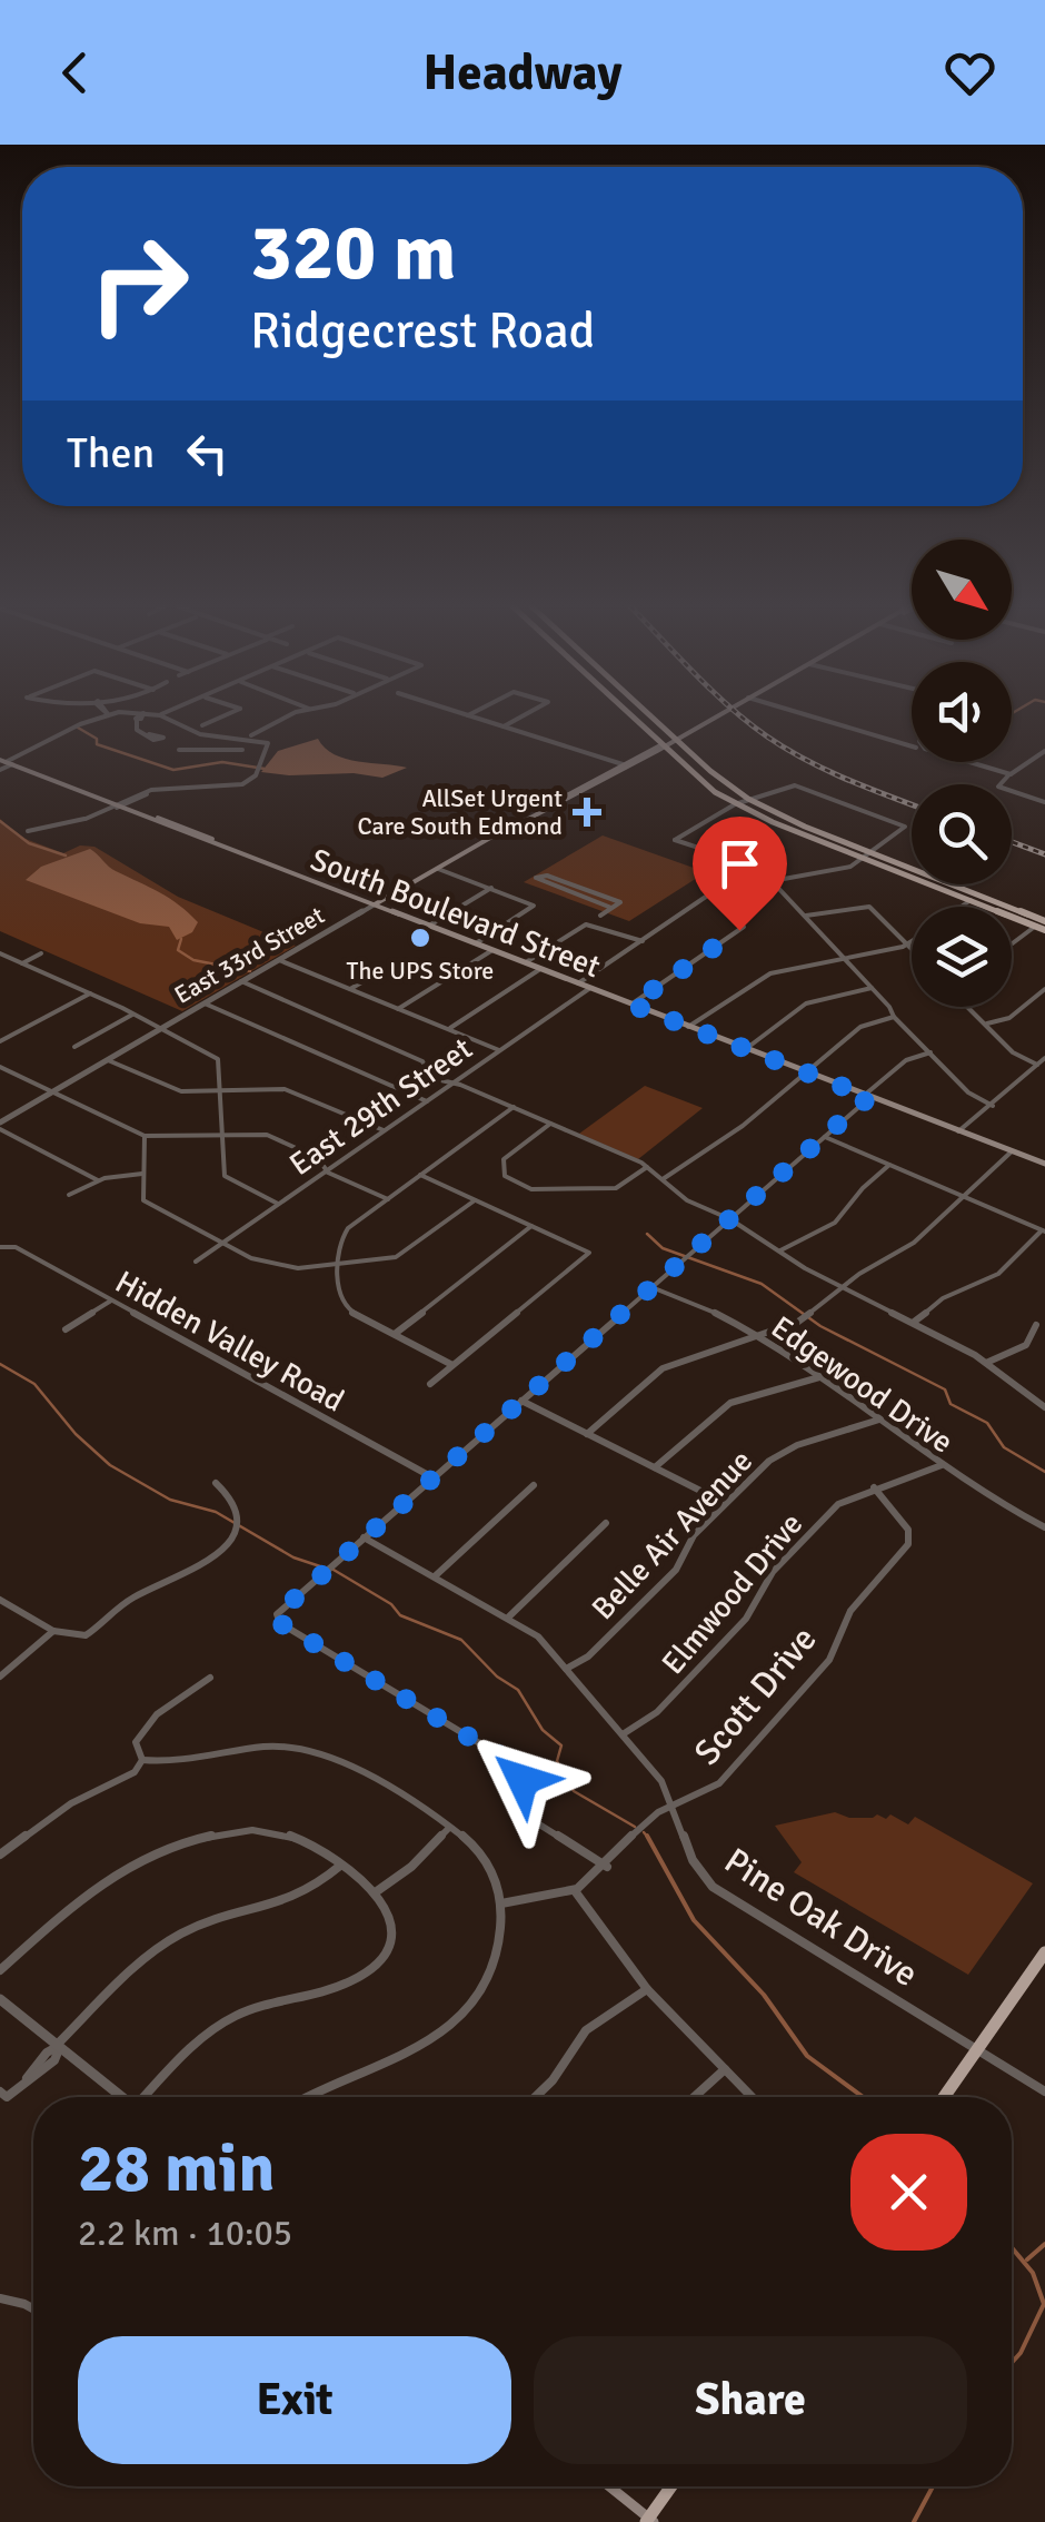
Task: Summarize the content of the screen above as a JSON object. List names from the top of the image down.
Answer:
{
  "streets": {
    "main road": ["South Boulevard Street", "East 33rd Street"],
    "street": [
      "East 29th Street",
      "Hidden Valley Road",
      "Edgewood Drive",
      "Belle Air Avenue",
      "Elmwood Drive",
      "Scott Drive",
      "Pine Oak Drive"
    ]
  },
  "crossings": [
    ["South Boulevard Street", "East 33rd Street"],
    ["South Boulevard Street", "East 29th Street"],
    ["Edgewood Drive", "Belle Air Avenue"],
    ["Edgewood Drive", "Elmwood Drive"],
    ["Belle Air Avenue", "Pine Oak Drive"],
    ["Elmwood Drive", "Scott Drive"],
    ["Elmwood Drive", "Pine Oak Drive"],
    ["Scott Drive", "Pine Oak Drive"]
  ],
  "places": {
    "health": ["AllSet Urgent Care South Edmond"],
    "other": ["The UPS Store"]
  },
  "north": "bottom right",
  "page": {
    "header": "Headway",
    "turn": ["320 m", "Ridgecrest Road"],
    "then": "Then",
    "heading": ["28 min", "2.2 km · 10:05"],
    "buttons": ["Exit", "Share"]
  }
}
